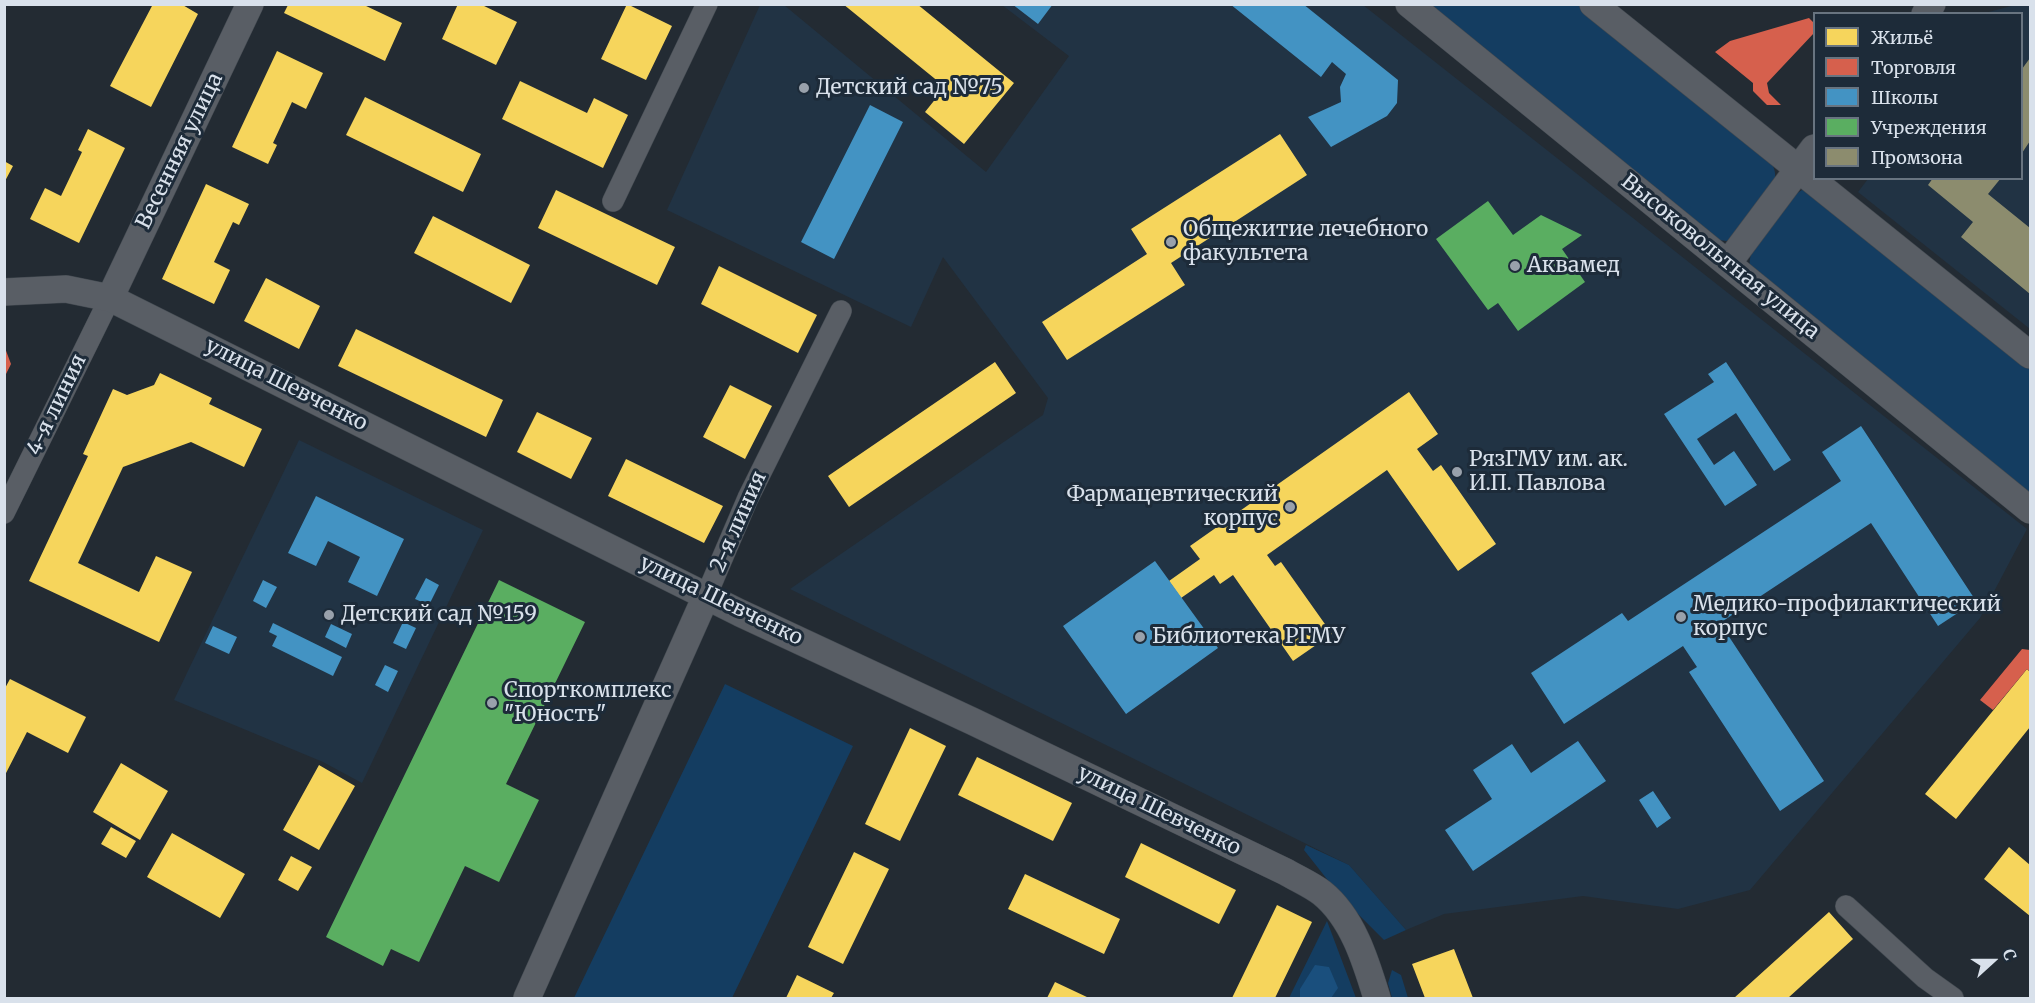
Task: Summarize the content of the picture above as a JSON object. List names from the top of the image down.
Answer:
{
  "streets": {
    "street": [
      "Весенняя улица",
      "Высоковольтная улица",
      "улица Шевченко",
      "4-я линия",
      "2-я линия"
    ]
  },
  "crossings": [
    ["Весенняя улица", "улица Шевченко"],
    ["Весенняя улица", "4-я линия"],
    ["улица Шевченко", "4-я линия"],
    ["улица Шевченко", "2-я линия"]
  ],
  "places": [
    "Детский сад №75",
    "Общежитие лечебного факультета",
    "Аквамед",
    "РязГМУ им. ак. И.П. Павлова",
    "Фармацевтический корпус",
    "Детский сад №159",
    "Медико-профилактический корпус",
    "Библиотека РГМУ",
    "Спорткомплекс \"Юность\""
  ],
  "legend": [
    "Жильё",
    "Торговля",
    "Школы",
    "Учреждения",
    "Промзона"
  ],
  "north": "right"
}
